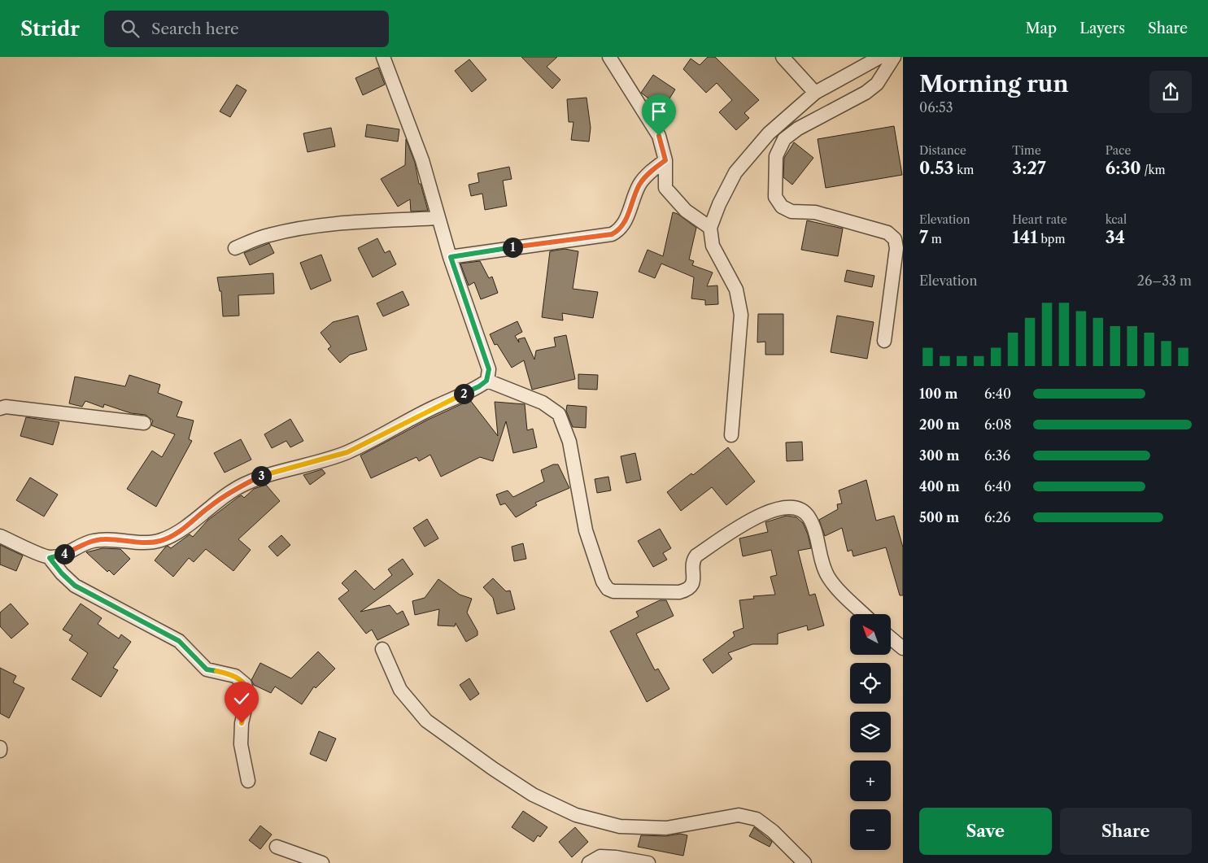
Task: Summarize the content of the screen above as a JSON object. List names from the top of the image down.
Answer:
{
  "north": "top left",
  "page": {
    "header": "Stridr",
    "search": "Search here",
    "nav": ["Map", "Layers", "Share"],
    "heading": ["Morning run", "06:53"],
    "stats": [
      ["Distance", "0.53 km"],
      ["Time", "3:27"],
      ["Pace", "6:30 /km"],
      ["Elevation", "7 m"],
      ["Heart rate", "141 bpm"],
      ["kcal", "34"]
    ],
    "pins": [
      "1",
      "2",
      "3",
      "4"
    ],
    "chart": ["Elevation", "26–33 m"],
    "list": [
      {
        "name": "100 m",
        "note": "6:40"
      },
      {
        "name": "200 m",
        "note": "6:08"
      },
      {
        "name": "300 m",
        "note": "6:36"
      },
      {
        "name": "400 m",
        "note": "6:40"
      },
      {
        "name": "500 m",
        "note": "6:26"
      }
    ],
    "map_buttons": ["+", "−"],
    "buttons": ["Save", "Share"]
  }
}
